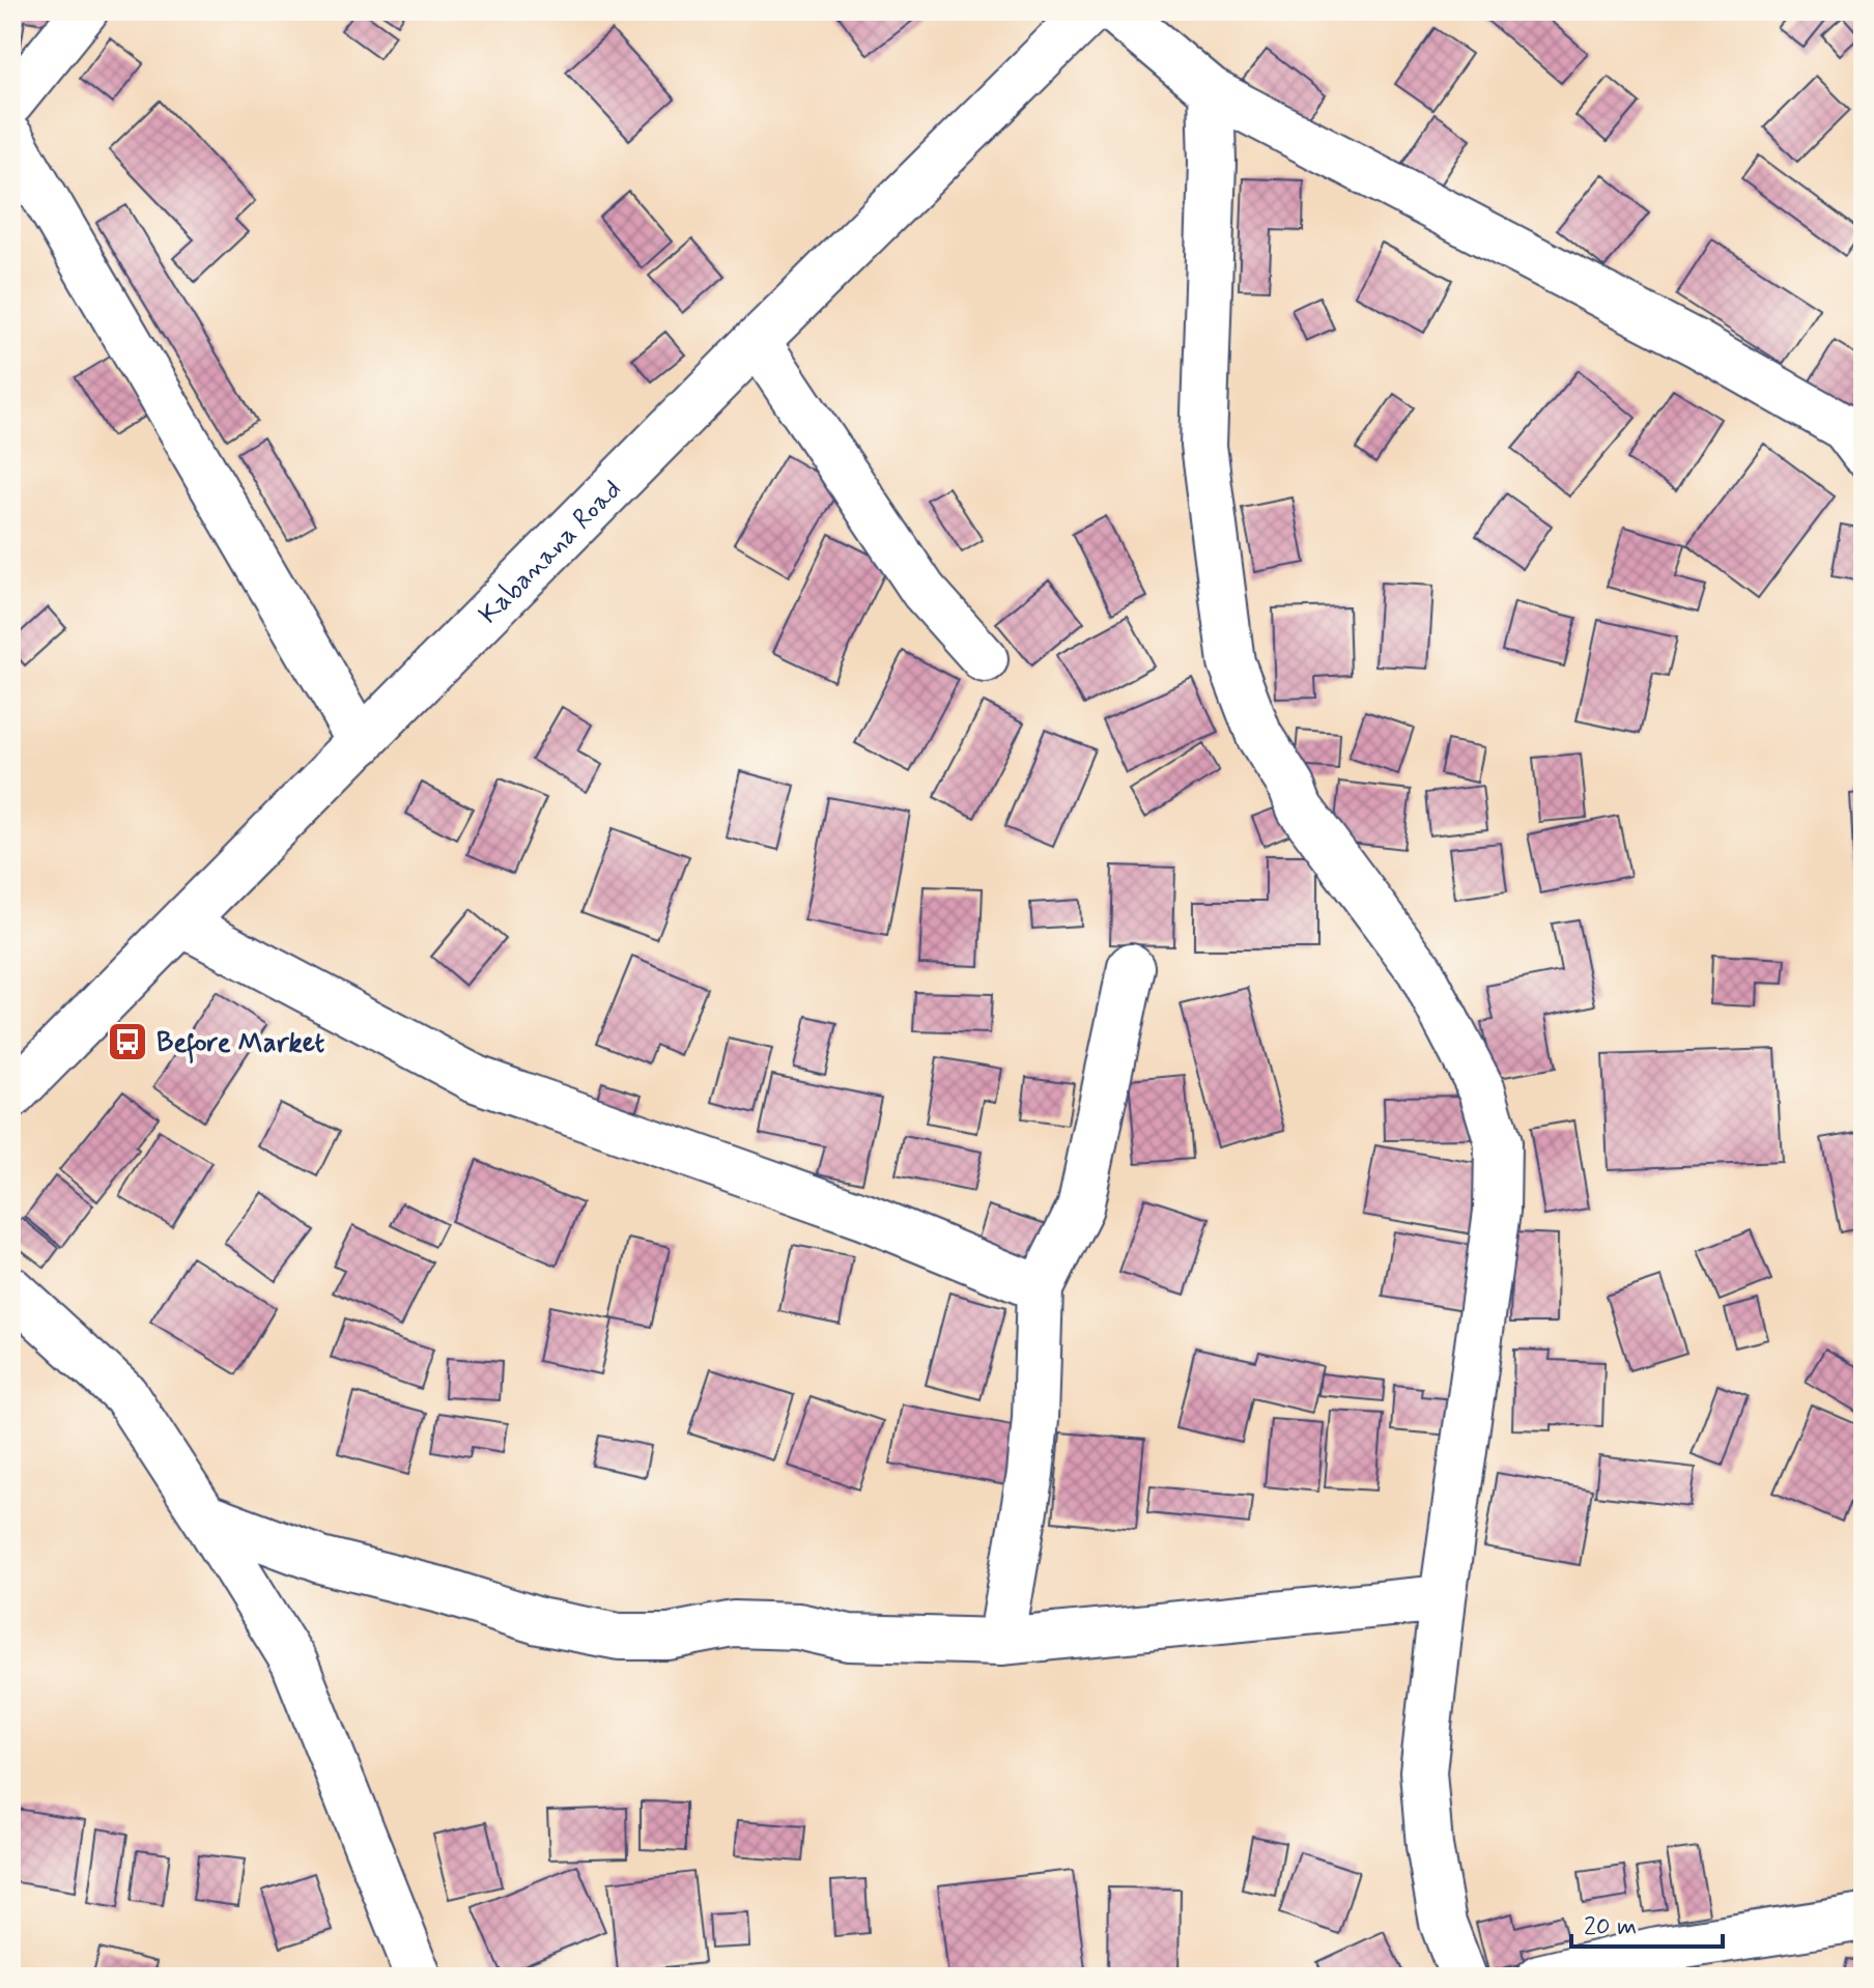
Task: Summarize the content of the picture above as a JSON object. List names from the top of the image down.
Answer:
{
  "streets": {
    "street": ["Kabanana Road"]
  },
  "places": {
    "bus stop": ["Before Market"]
  },
  "scale_bar": "20 m"
}
